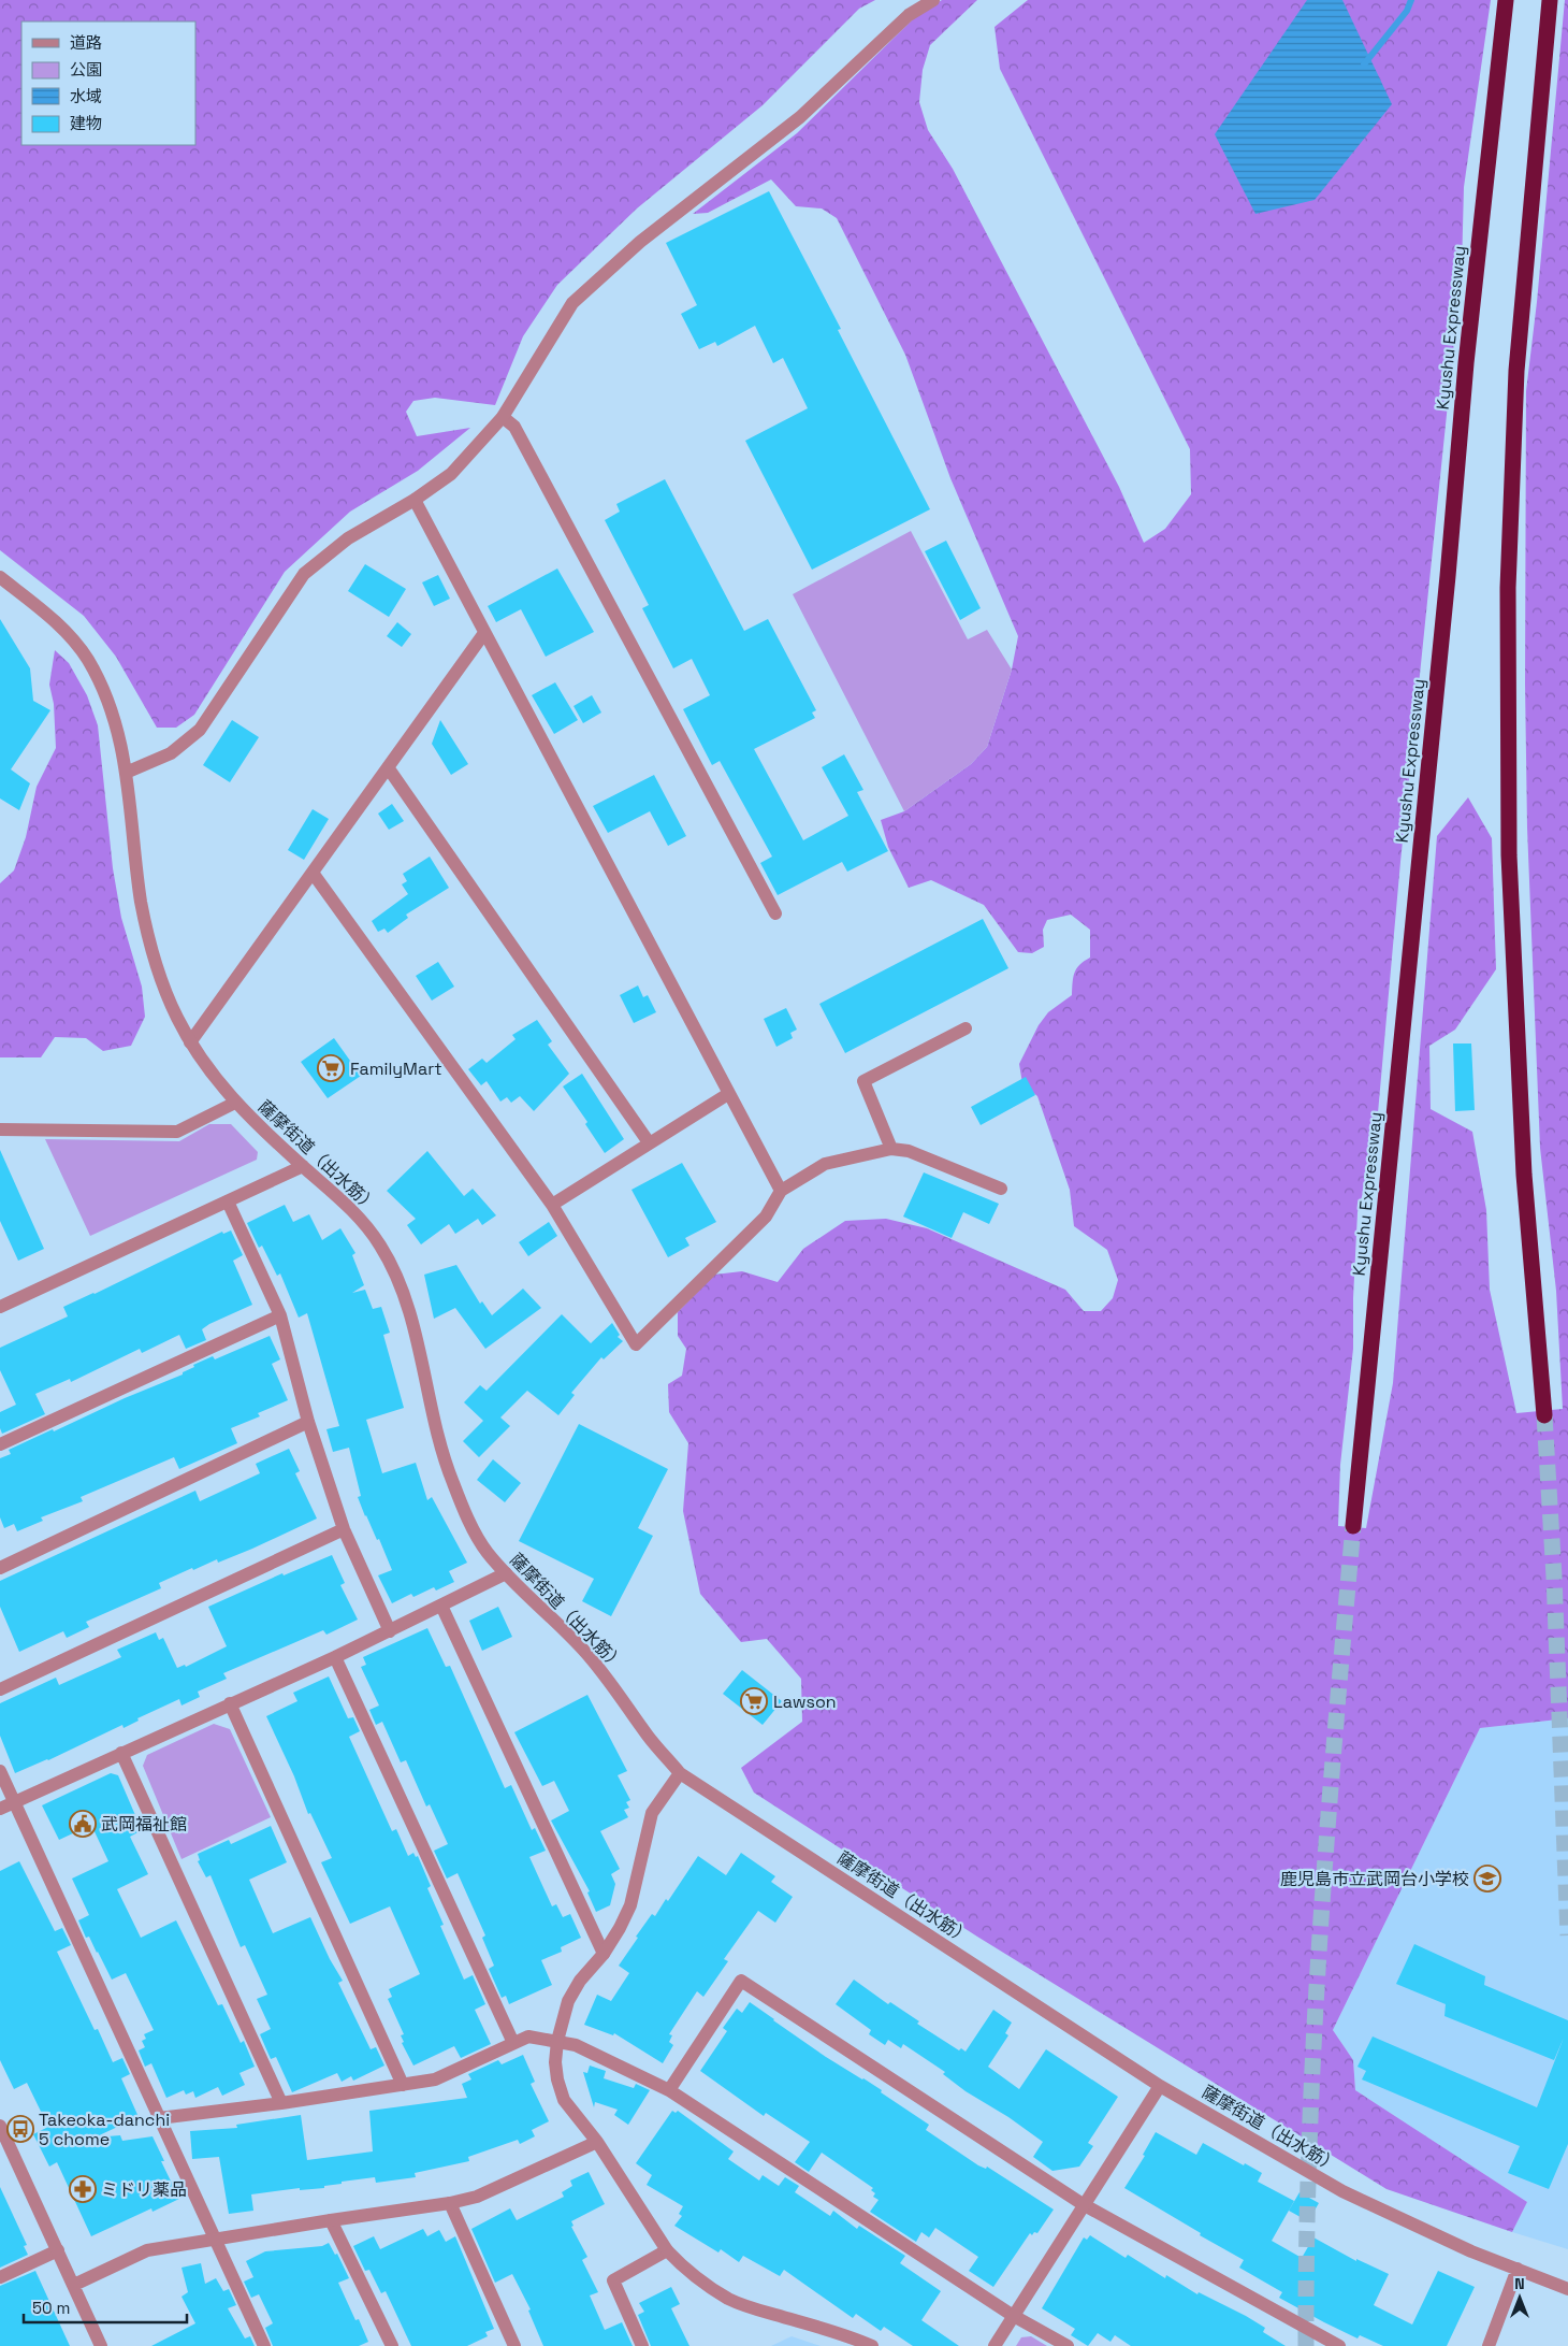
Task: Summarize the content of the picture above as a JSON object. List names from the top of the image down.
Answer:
{
  "streets": {
    "highway": ["Kyushu Expressway"],
    "street": ["薩摩街道（出水筋）"]
  },
  "places": {
    "supermarket": ["FamilyMart", "Lawson"],
    "public building": ["武岡福祉館"],
    "school or university": ["鹿児島市立武岡台小学校"],
    "bus stop": ["Takeoka-danchi 5 chome"],
    "pharmacy": ["ミドリ薬品"]
  },
  "legend": [
    "道路",
    "公園",
    "水域",
    "建物"
  ],
  "scale_bar": "50 m",
  "north": "top"
}
